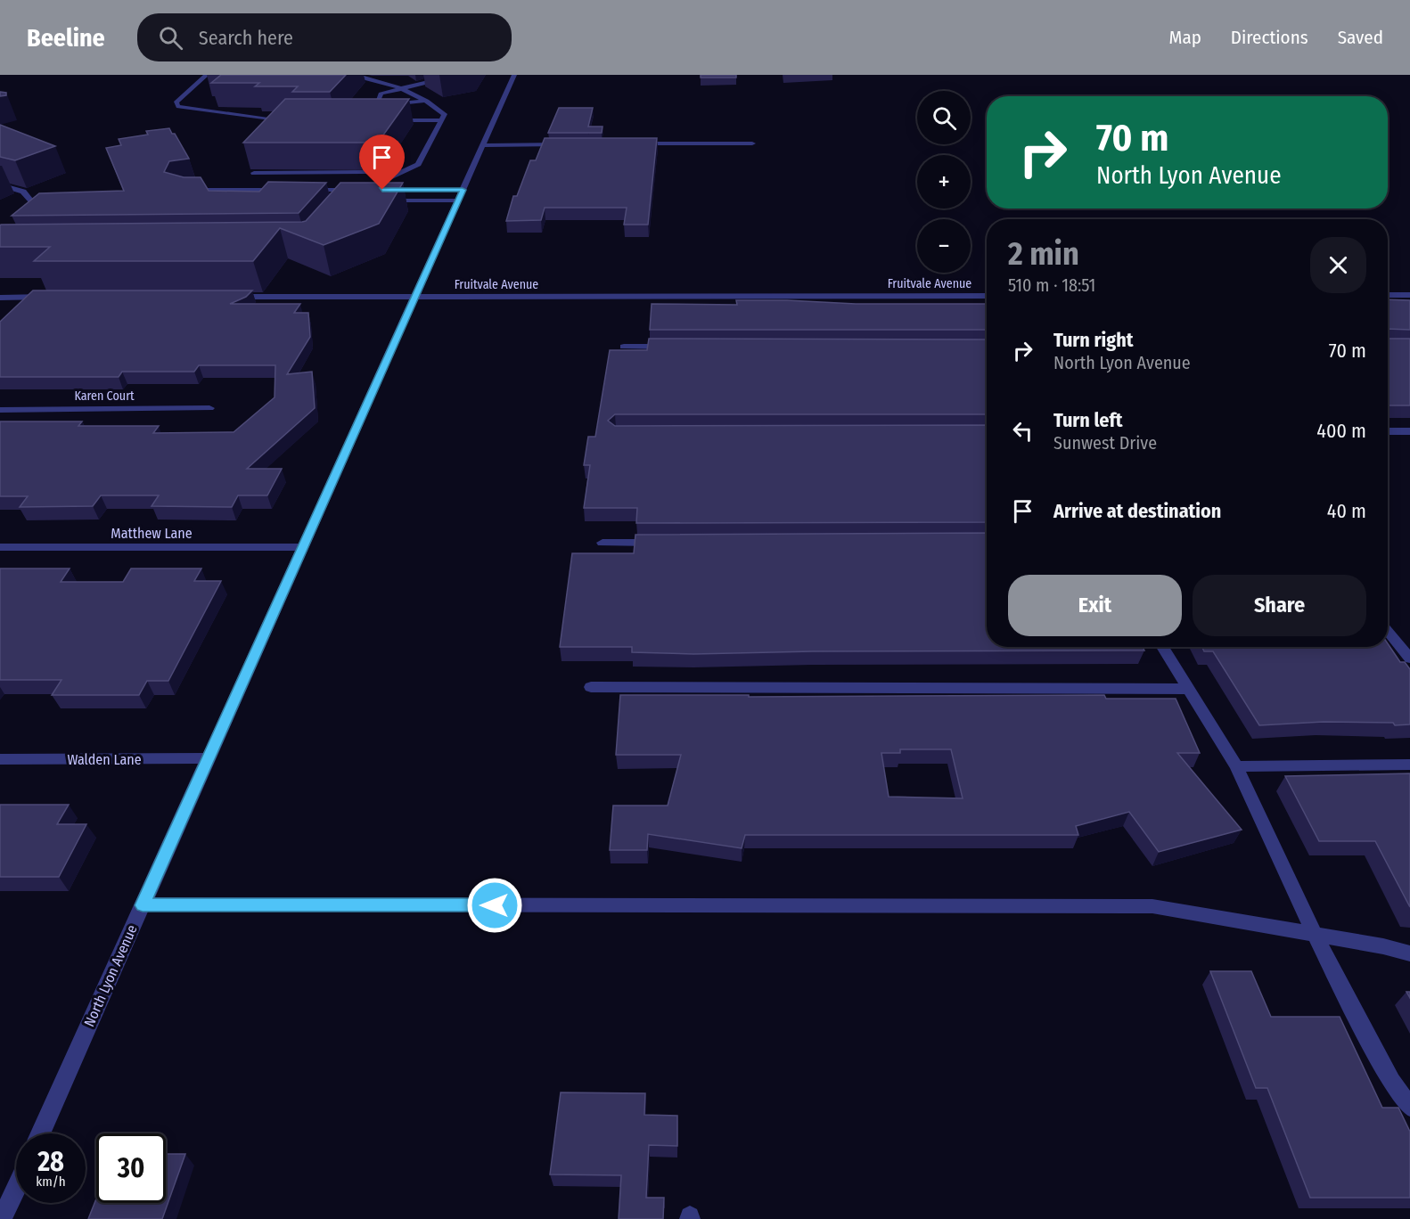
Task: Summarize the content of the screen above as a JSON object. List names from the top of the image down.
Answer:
{
  "streets": {
    "street": [
      "Fruitvale Avenue",
      "Karen Court",
      "Matthew Lane",
      "Walden Lane",
      "North Lyon Avenue"
    ]
  },
  "crossings": [
    ["Fruitvale Avenue", "North Lyon Avenue"],
    ["Matthew Lane", "North Lyon Avenue"],
    ["Walden Lane", "North Lyon Avenue"]
  ],
  "page": {
    "header": "Beeline",
    "search": "Search here",
    "nav": ["Map", "Directions", "Saved"],
    "map_buttons": ["+", "−"],
    "turn": ["70 m", "North Lyon Avenue"],
    "heading": ["2 min", "510 m · 18:51"],
    "list": [
      {
        "name": "Turn right",
        "note": "North Lyon Avenue",
        "value": "70 m"
      },
      {
        "name": "Turn left",
        "note": "Sunwest Drive",
        "value": "400 m"
      },
      {
        "name": "Arrive at destination",
        "value": "40 m"
      }
    ],
    "buttons": ["Exit", "Share"],
    "speed": "28 km/h",
    "limit": "30"
  }
}
